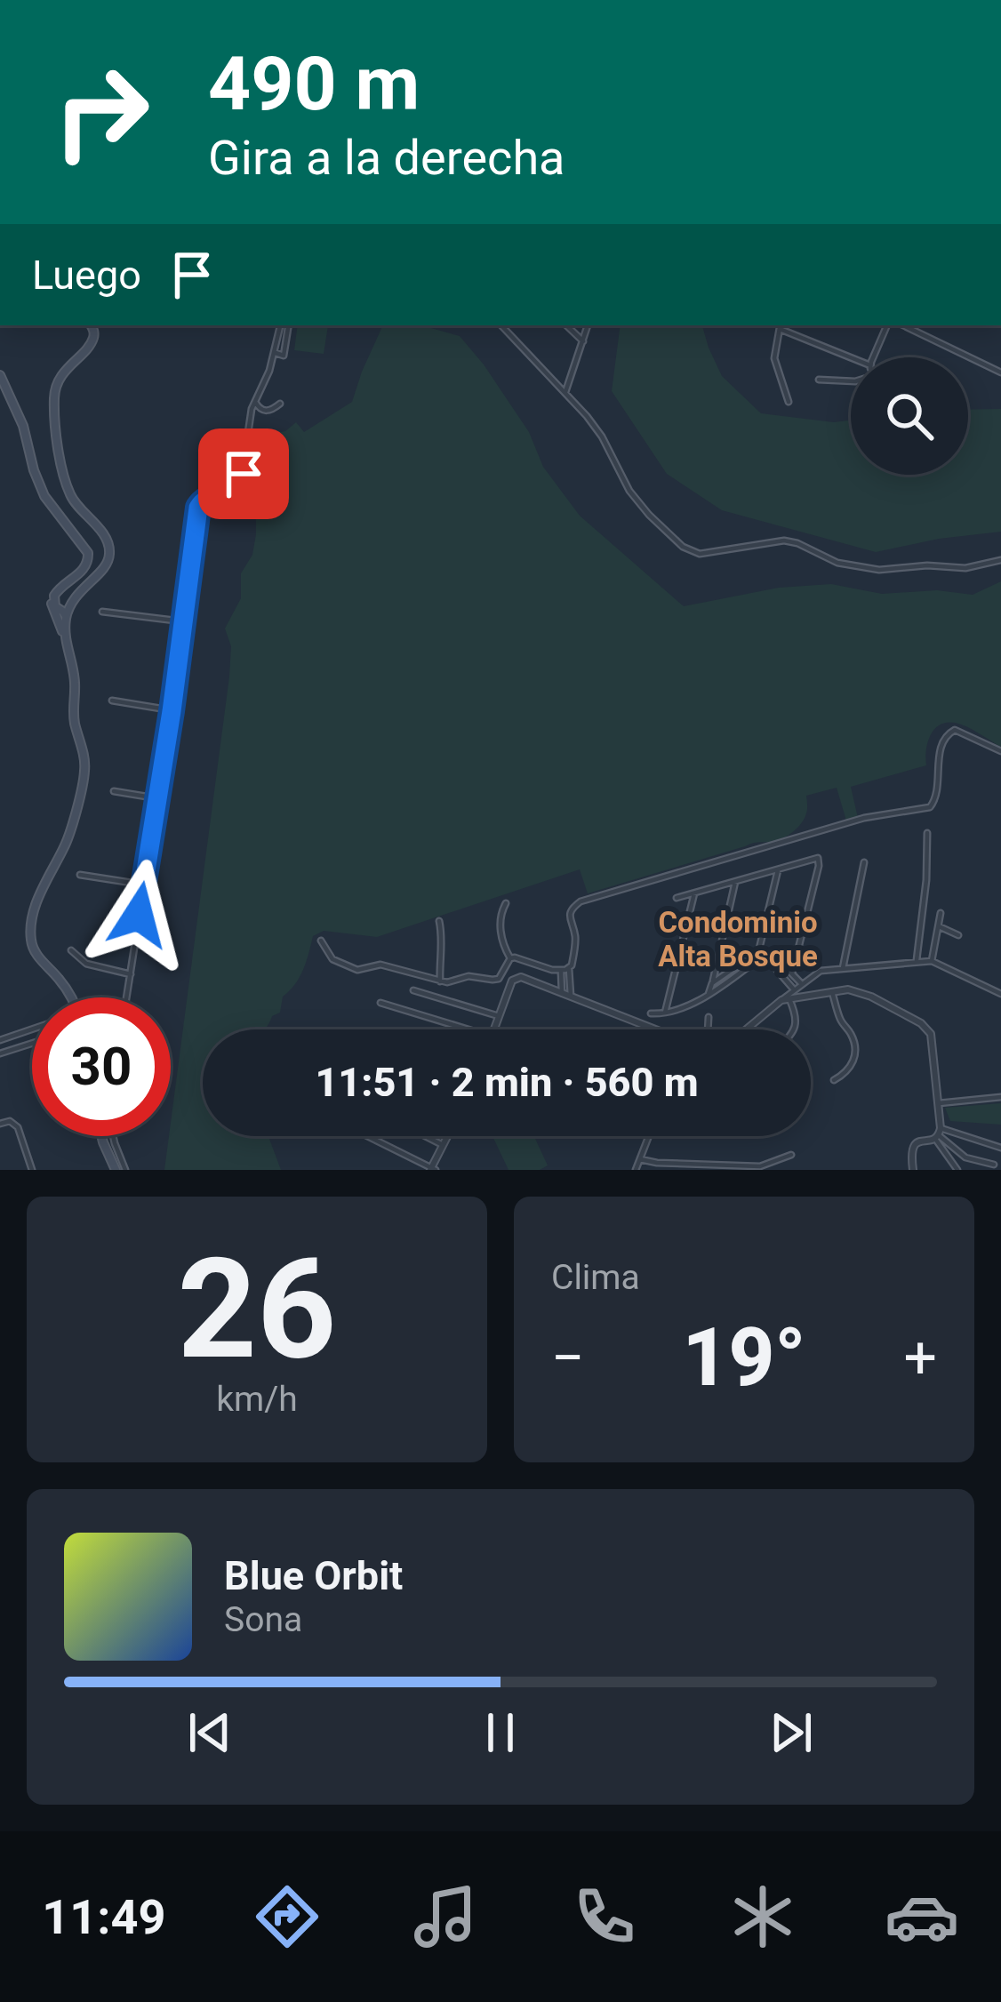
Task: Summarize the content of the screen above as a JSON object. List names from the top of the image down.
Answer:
{
  "districts": ["Condominio Alta Bosque"],
  "page": {
    "turn": ["490 m", "Gira a la derecha"],
    "then": "Luego",
    "limit": "30",
    "trip": "11:51 · 2 min · 560 m",
    "tile": [
      ["26", "km/h"],
      "Clima"
    ],
    "heat": ["−", "19°", "+"],
    "song": ["Blue Orbit", "Sona"],
    "tabs": "11:49"
  }
}
